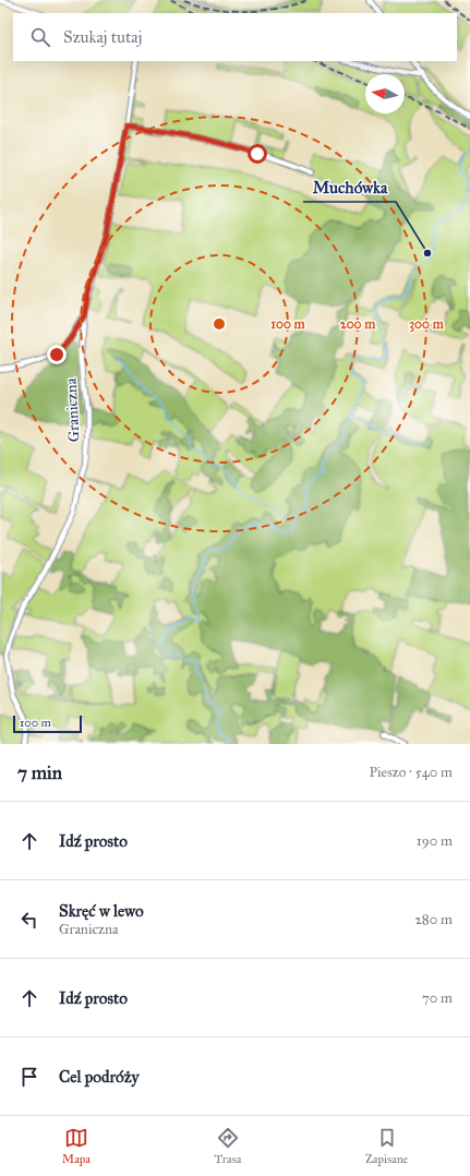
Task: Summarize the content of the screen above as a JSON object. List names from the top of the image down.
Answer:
{
  "streets": {
    "street": ["Graniczna"]
  },
  "places": ["Muchówka"],
  "scale_bar": "100 m",
  "north": "left",
  "page": {
    "search": "Szukaj tutaj",
    "scale": "100 m",
    "heading": ["7 min", "Pieszo · 540 m"],
    "list": [
      ["Idź prosto", "190 m"],
      ["Skręć w lewo", "Graniczna", "280 m"],
      ["Idź prosto", "70 m"],
      "Cel podróży"
    ],
    "nav": ["Mapa", "Trasa", "Zapisane"]
  },
  "rings": ["100 m", "200 m", "300 m"]
}
